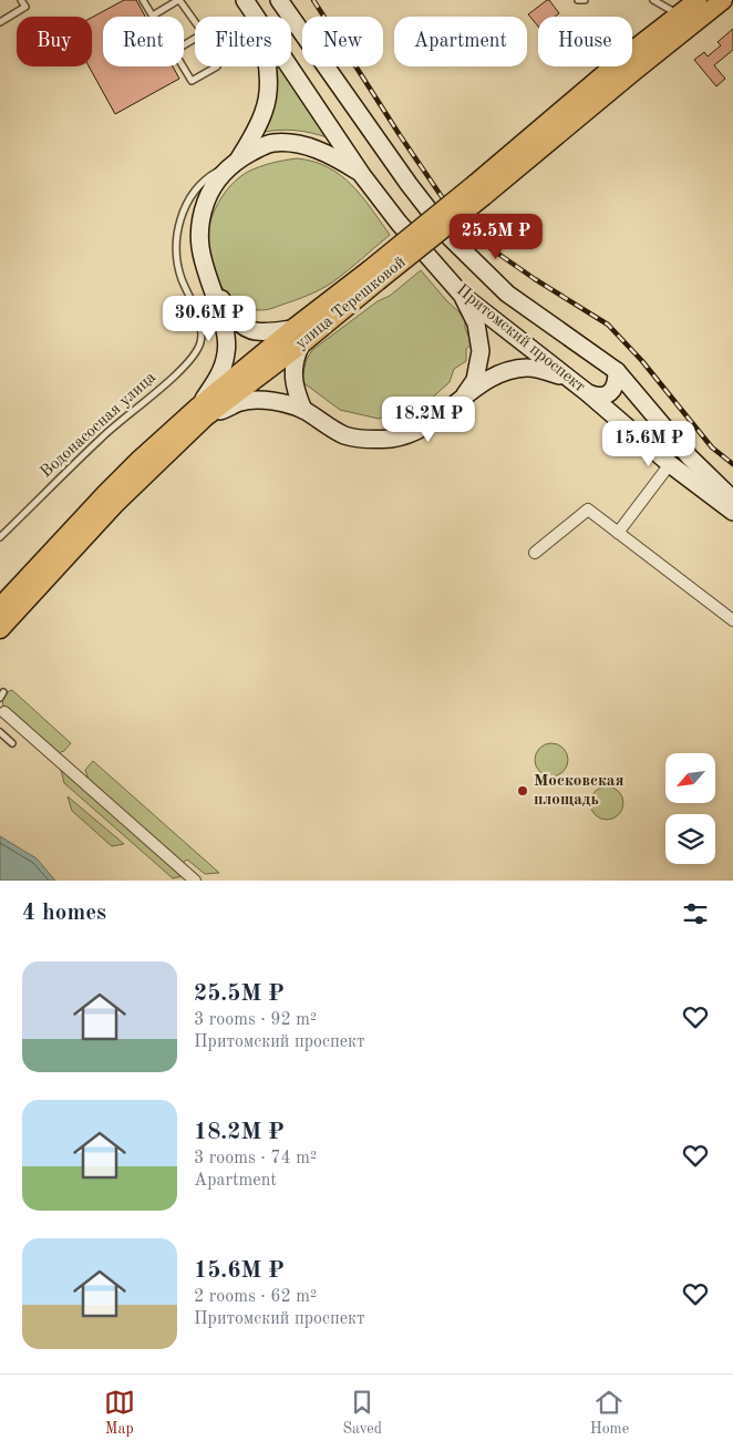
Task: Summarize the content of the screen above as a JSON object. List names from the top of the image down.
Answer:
{
  "streets": {
    "main road": ["улица Терешковой", "Притомский проспект"],
    "lane": ["Водонасосная улица"]
  },
  "places": ["Московская площадь"],
  "north": "bottom left",
  "page": {
    "chip": [
      "Buy",
      "Rent",
      "Filters",
      "New",
      "Apartment",
      "House"
    ],
    "price": [
      "25.5M ₽",
      "30.6M ₽",
      "18.2M ₽",
      "15.6M ₽"
    ],
    "heading": "4 homes",
    "list": [
      {
        "name": "25.5M ₽",
        "note": "3 rooms · 92 m² · Притомский проспект"
      },
      {
        "name": "18.2M ₽",
        "note": "3 rooms · 74 m² · Apartment"
      },
      {
        "name": "15.6M ₽",
        "note": "2 rooms · 62 m² · Притомский проспект"
      }
    ],
    "tabs": ["Map", "Saved", "Home"]
  }
}
